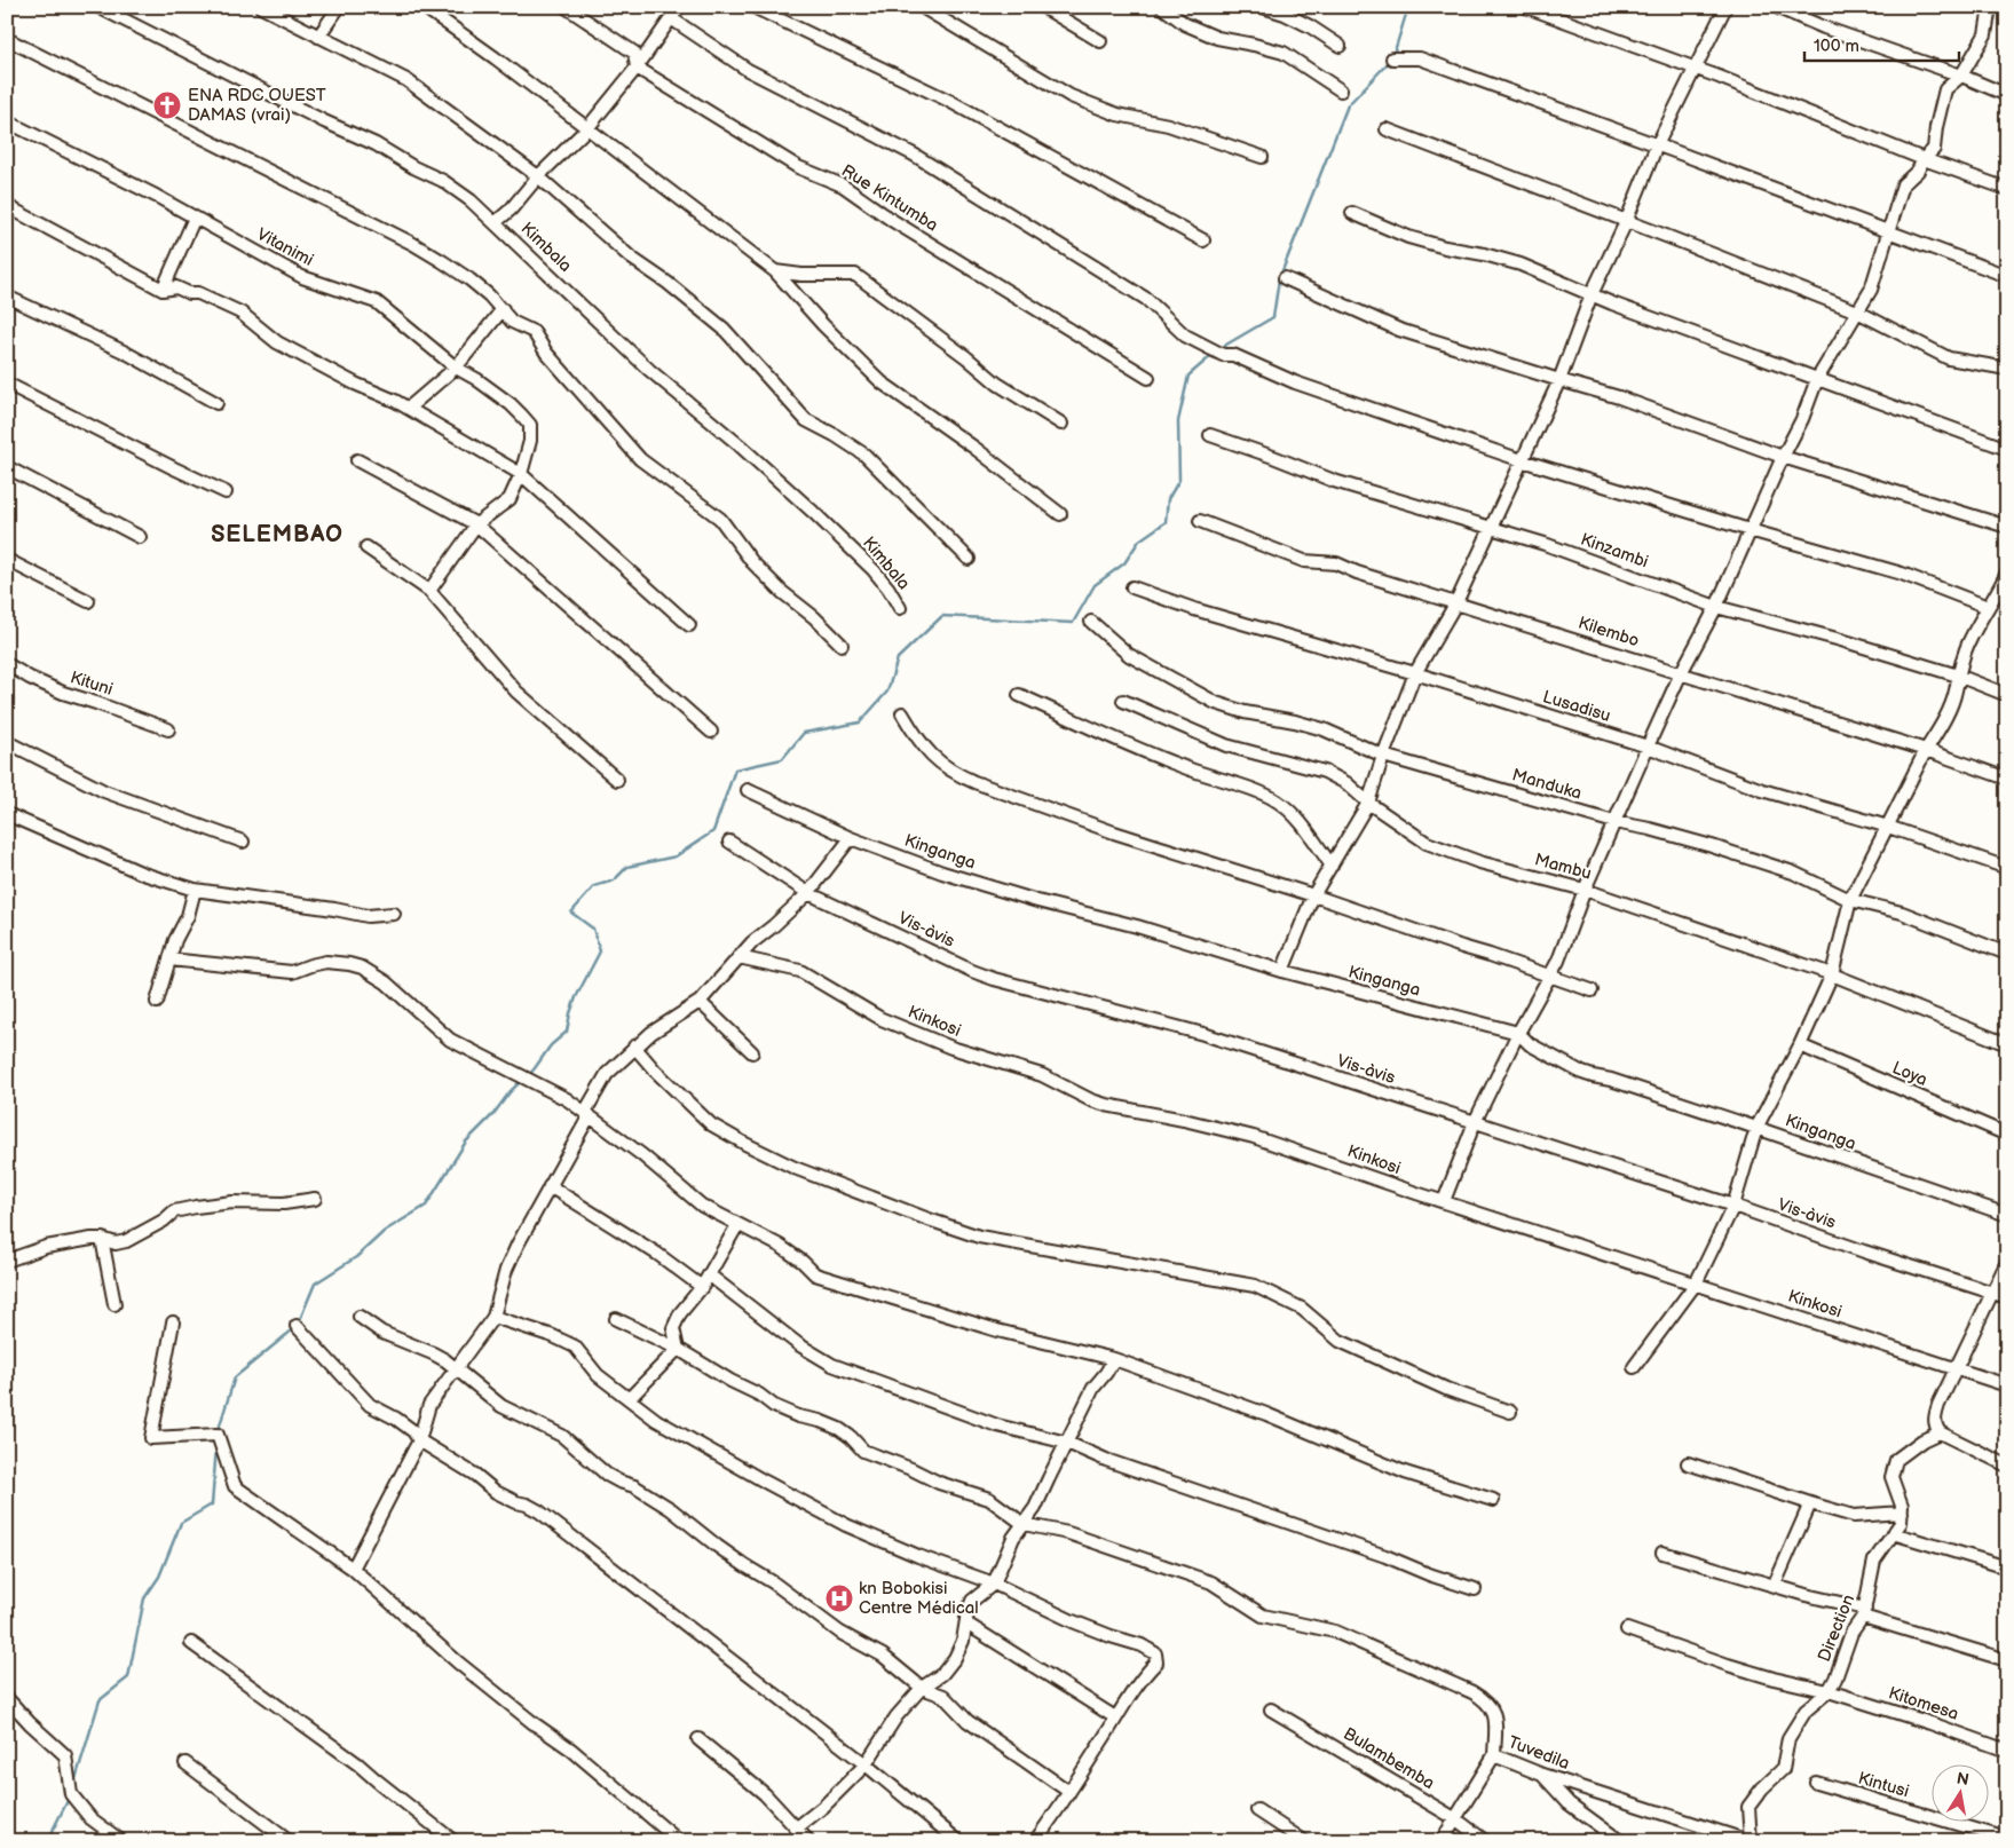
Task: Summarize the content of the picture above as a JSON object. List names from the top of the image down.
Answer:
{
  "streets": {
    "street": [
      "Rue Kintumba",
      "Vitanimi",
      "Kimbala",
      "Kinzambi",
      "Kilembo",
      "Kituni",
      "Lusadisu",
      "Manduka",
      "Kinganga",
      "Mambu",
      "Vis-àvis",
      "Kinkosi",
      "Loya",
      "Direction",
      "Kitomesa",
      "Tuvedila",
      "Bulambemba",
      "Kintusi"
    ]
  },
  "crossings": [
    ["Direction", "Kitomesa"],
    ["Direction", "Tuvedila"]
  ],
  "districts": ["SELEMBAO"],
  "places": {
    "church": ["ENA RDC OUEST DAMAS (vrai)"],
    "hospital": ["kn Bobokisi Centre Médical"]
  },
  "scale_bar": "100 m",
  "north": "top"
}
